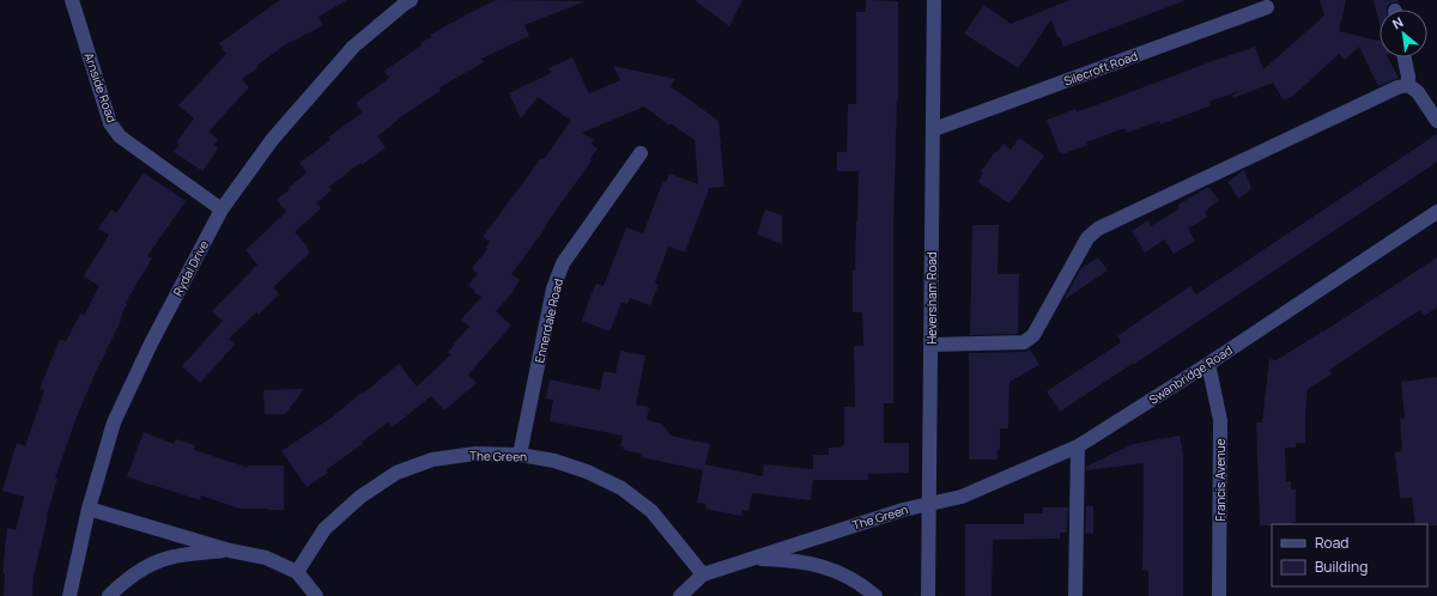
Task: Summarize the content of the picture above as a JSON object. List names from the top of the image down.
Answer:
{
  "streets": {
    "street": [
      "Silecroft Road",
      "Arnside Road",
      "Rydal Drive",
      "Heversham Road",
      "Ennerdale Road",
      "Swanbridge Road",
      "The Green",
      "Francis Avenue"
    ]
  },
  "crossings": [
    ["Silecroft Road", "Heversham Road"],
    ["Arnside Road", "Rydal Drive"],
    ["Heversham Road", "Swanbridge Road"],
    ["Heversham Road", "The Green"],
    ["Ennerdale Road", "The Green"],
    ["Swanbridge Road", "The Green"],
    ["Swanbridge Road", "Francis Avenue"]
  ],
  "legend": ["Road", "Building"],
  "north": "top left"
}
